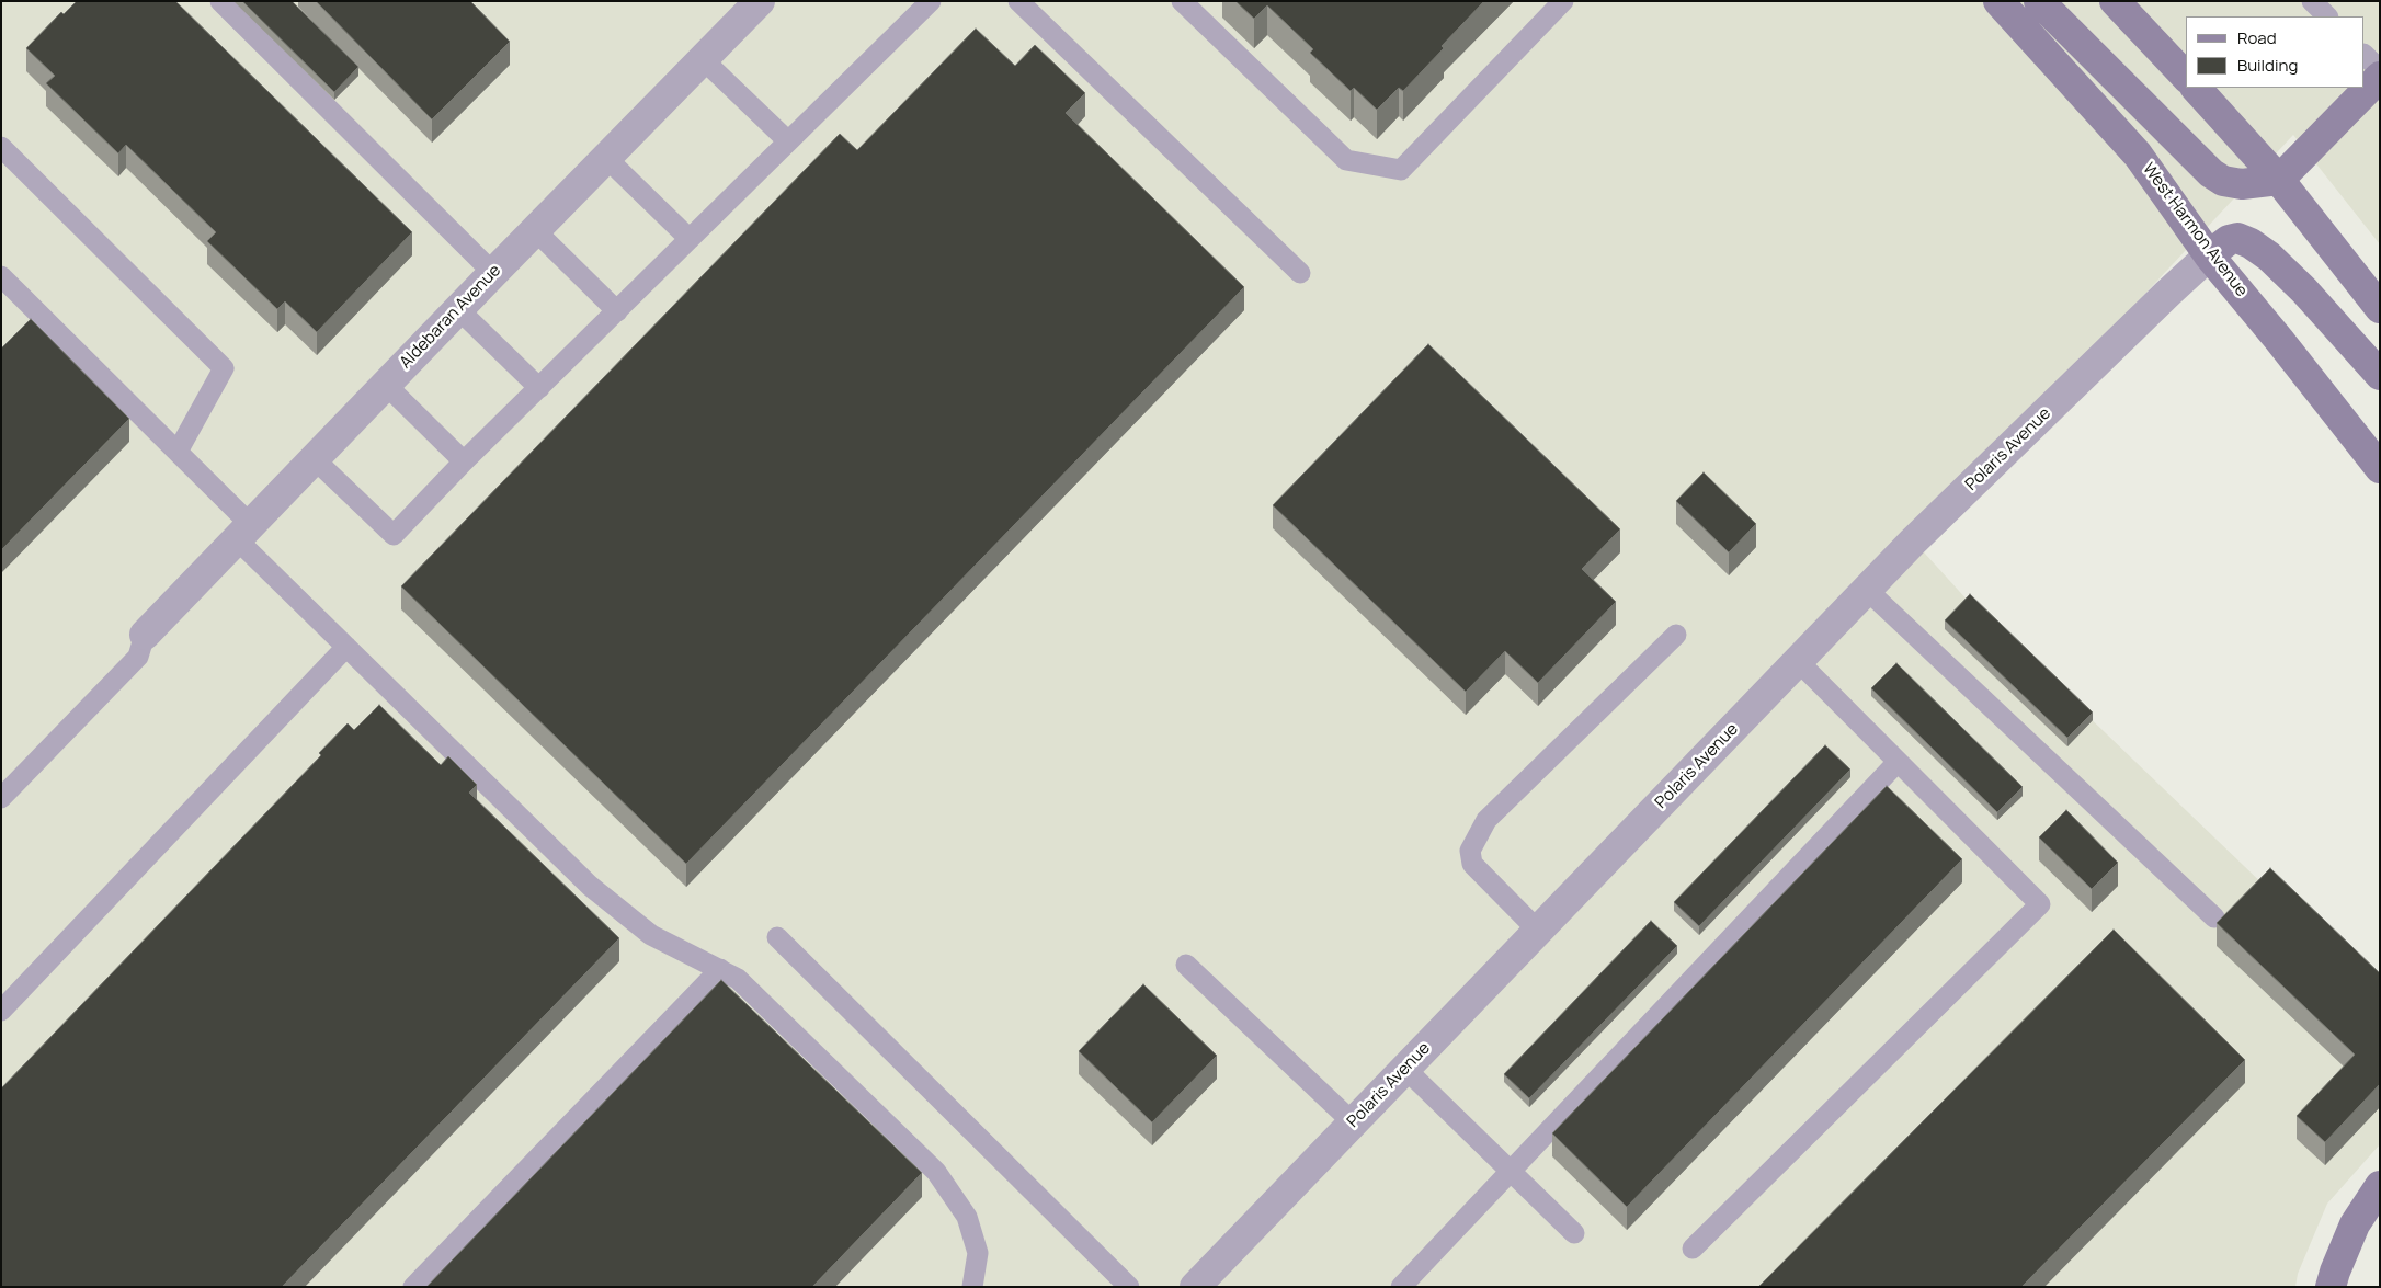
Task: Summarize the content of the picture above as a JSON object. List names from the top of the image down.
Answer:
{
  "streets": {
    "main road": ["West Harmon Avenue"],
    "street": ["Aldebaran Avenue", "Polaris Avenue"]
  },
  "crossings": [
    ["West Harmon Avenue", "Polaris Avenue"]
  ],
  "legend": ["Road", "Building"]
}
